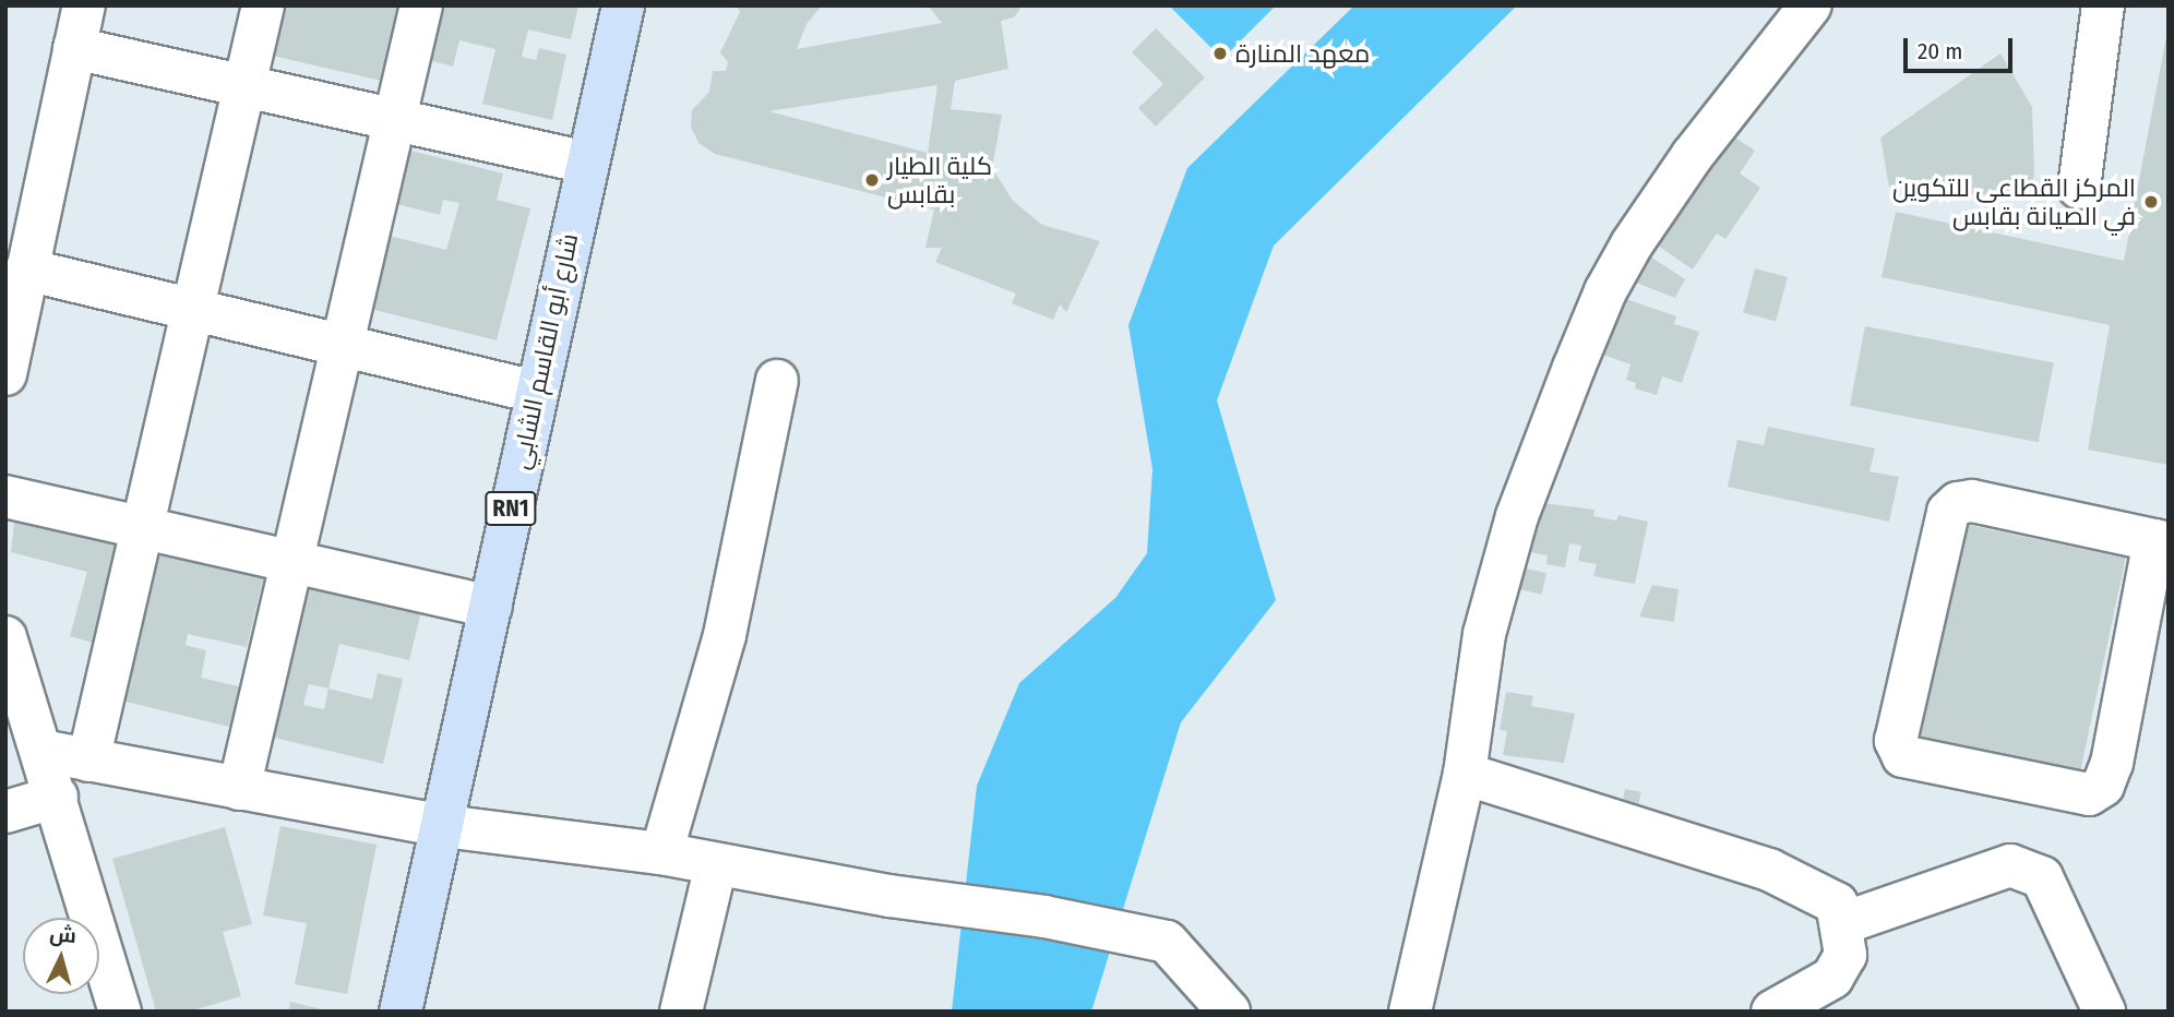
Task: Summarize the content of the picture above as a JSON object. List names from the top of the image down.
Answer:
{
  "streets": {
    "main road": ["شارع أبو القاسم الشابي", "RN1"]
  },
  "places": ["معهد المنارة", "كلية الطيار بقابس", "المركز القطاعى للتكوين في الصيانة بقابس"],
  "scale_bar": "20 m",
  "north": "top"
}
